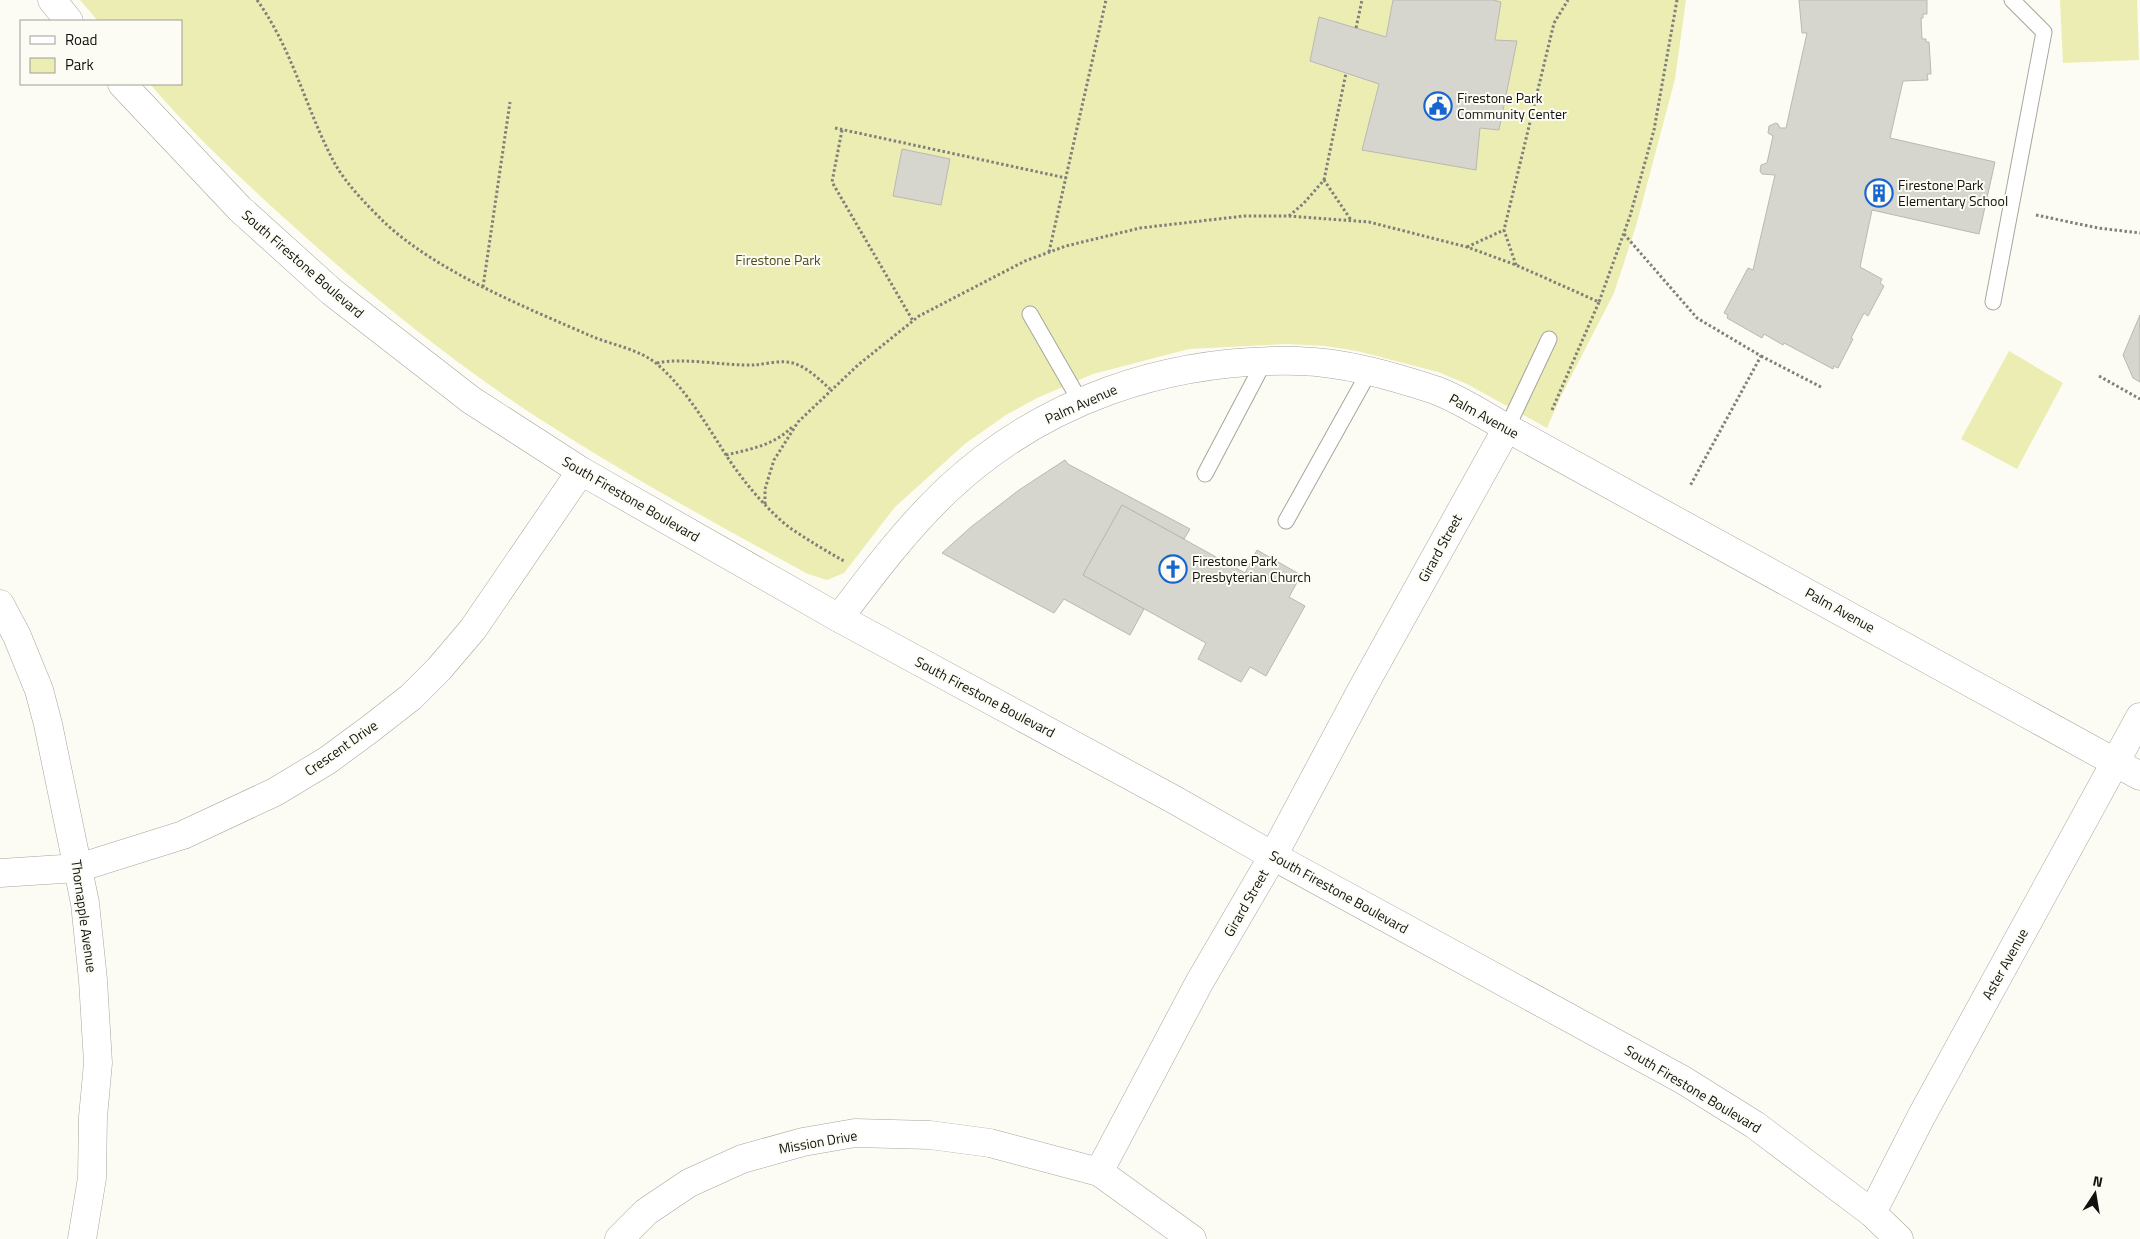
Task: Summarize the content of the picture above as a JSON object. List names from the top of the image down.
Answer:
{
  "streets": {
    "street": [
      "South Firestone Boulevard",
      "Palm Avenue",
      "Girard Street",
      "Crescent Drive",
      "Thornapple Avenue",
      "Aster Avenue",
      "Mission Drive"
    ]
  },
  "crossings": [
    ["South Firestone Boulevard", "Palm Avenue"],
    ["South Firestone Boulevard", "Girard Street"],
    ["South Firestone Boulevard", "Crescent Drive"],
    ["South Firestone Boulevard", "Aster Avenue"],
    ["Palm Avenue", "Girard Street"],
    ["Palm Avenue", "Aster Avenue"],
    ["Girard Street", "Mission Drive"],
    ["Crescent Drive", "Thornapple Avenue"]
  ],
  "parks": ["Firestone Park"],
  "places": {
    "public building": ["Firestone Park Community Center"],
    "building": ["Firestone Park Elementary School"],
    "church": ["Firestone Park Presbyterian Church"]
  },
  "legend": ["Road", "Park"],
  "north": "top"
}
